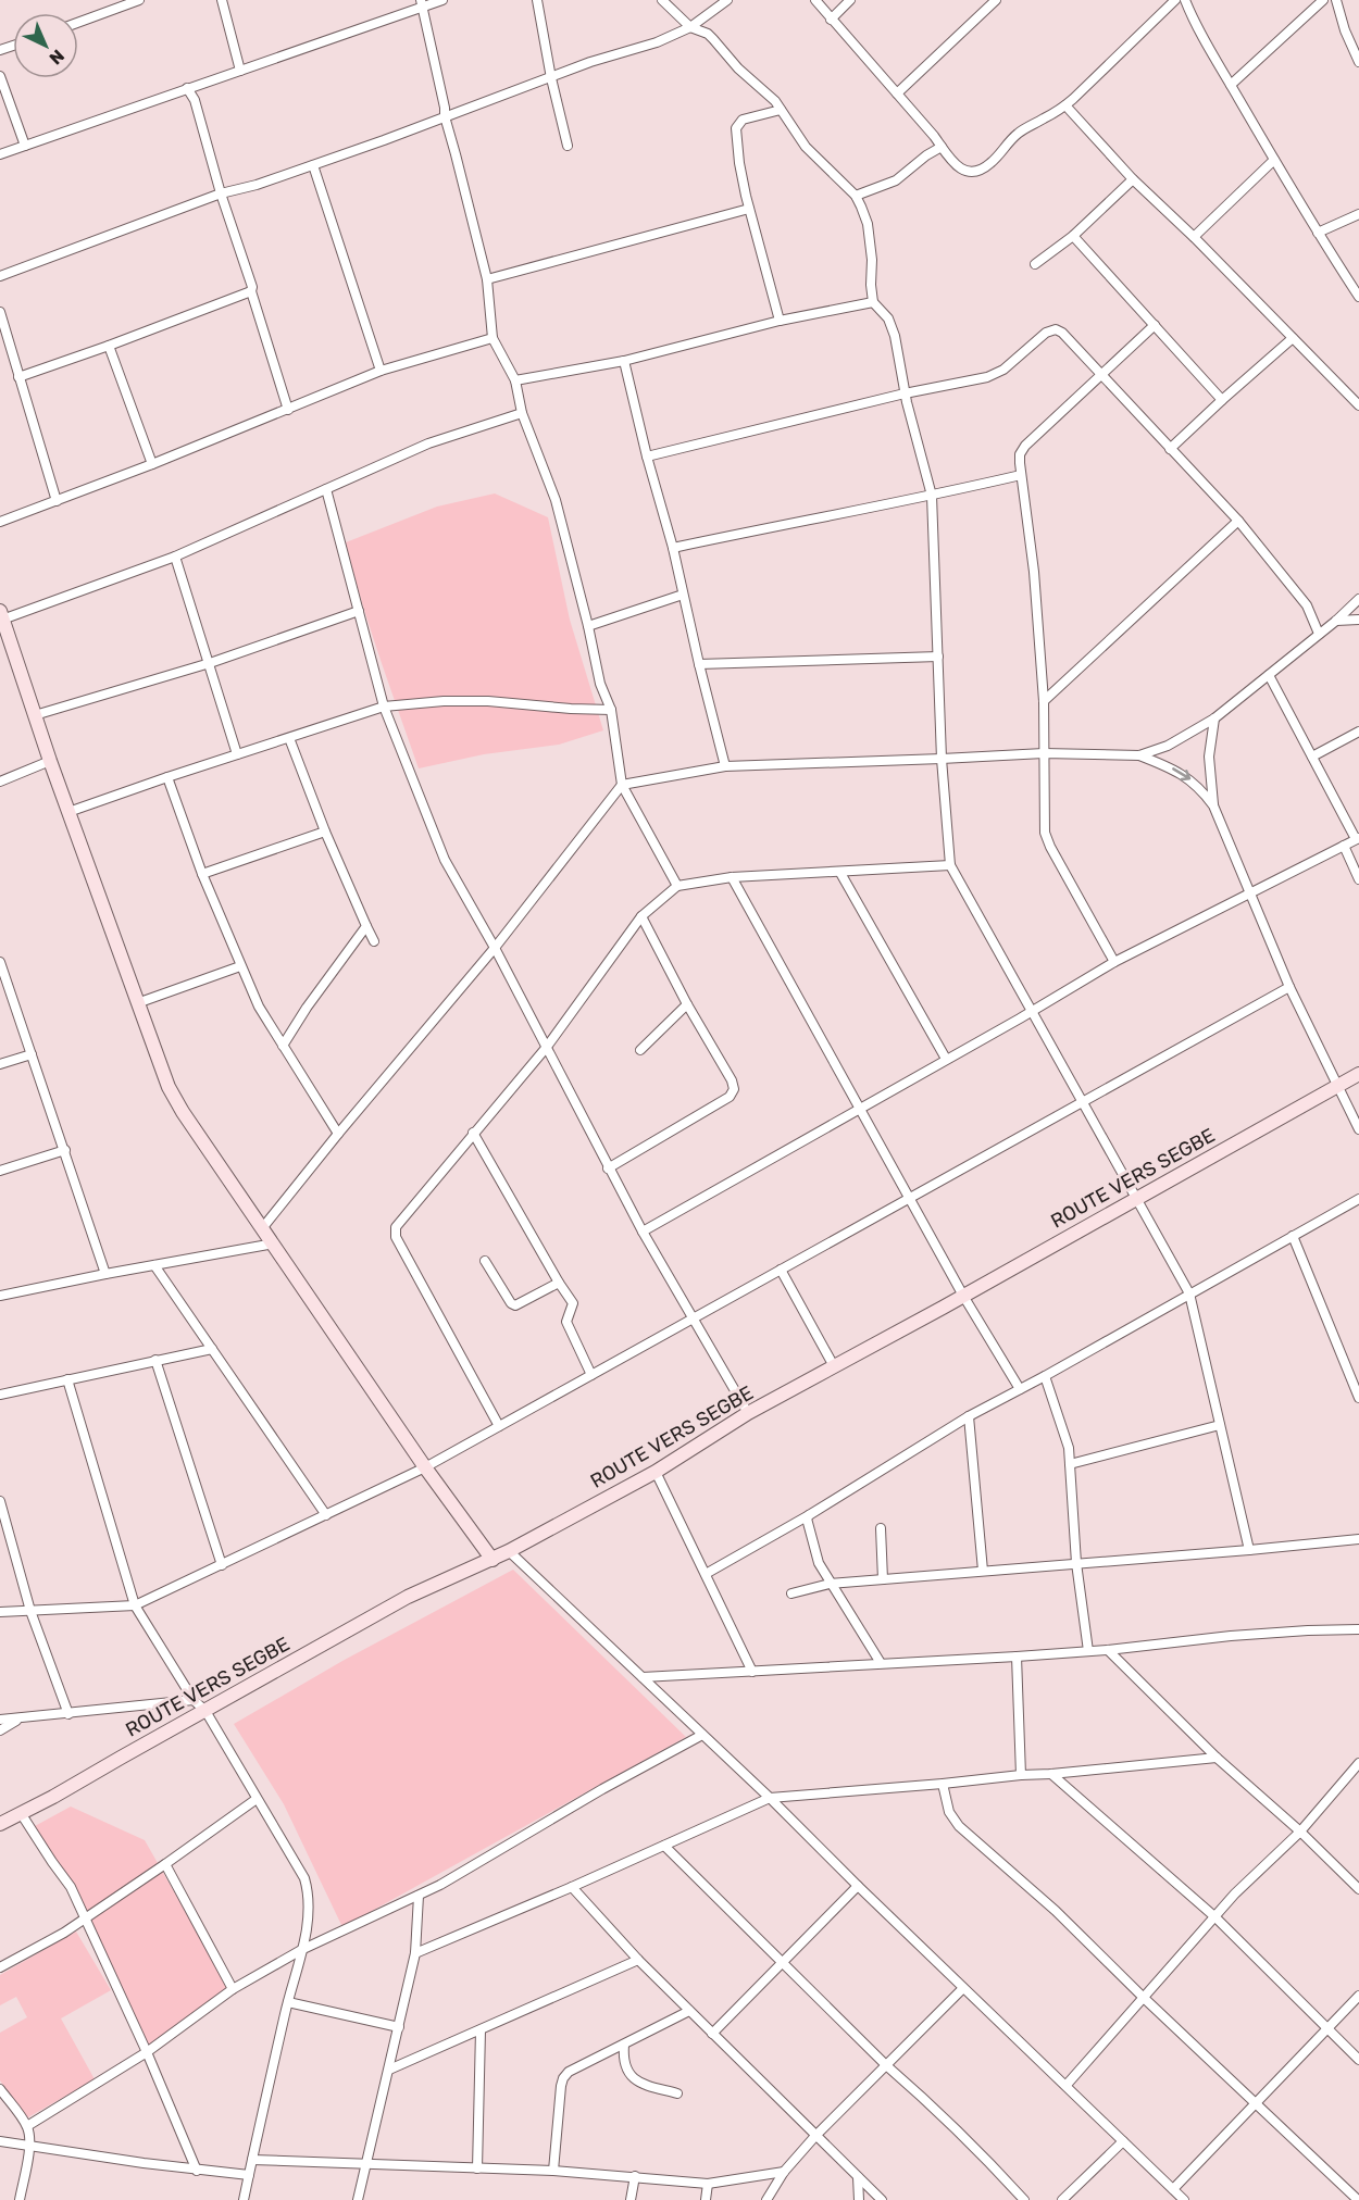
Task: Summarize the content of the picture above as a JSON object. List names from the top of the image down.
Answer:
{
  "streets": {
    "main road": ["ROUTE VERS SEGBE"]
  },
  "north": "bottom right"
}
